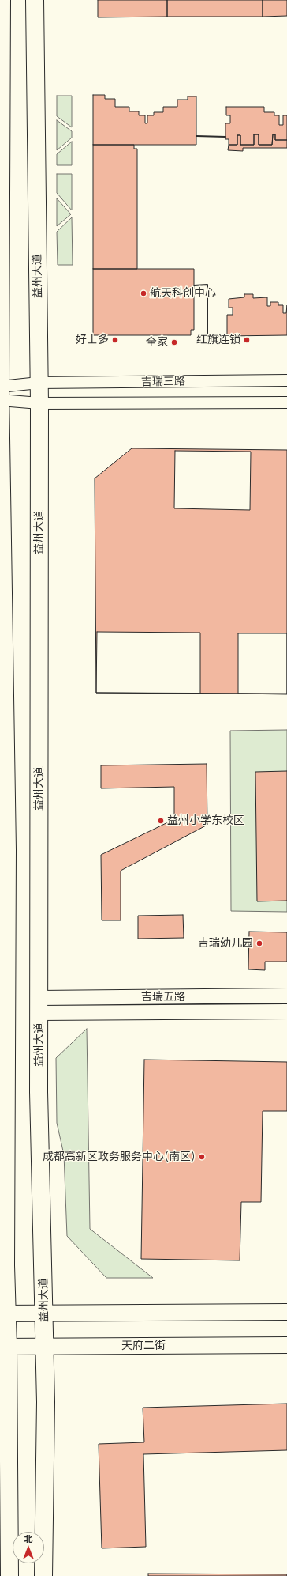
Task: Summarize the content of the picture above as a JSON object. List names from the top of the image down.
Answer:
{
  "streets": {
    "main road": ["益州大道", "天府二街"],
    "street": ["吉瑞三路", "吉瑞五路"]
  },
  "crossings": [
    ["益州大道", "吉瑞三路"],
    ["益州大道", "吉瑞五路"],
    ["益州大道", "天府二街"]
  ],
  "places": [
    "航天科创中心",
    "好士多",
    "红旗连锁",
    "全家",
    "益州小学东校区",
    "吉瑞幼儿园",
    "成都高新区政务服务中心(南区)"
  ],
  "north": "top"
}
